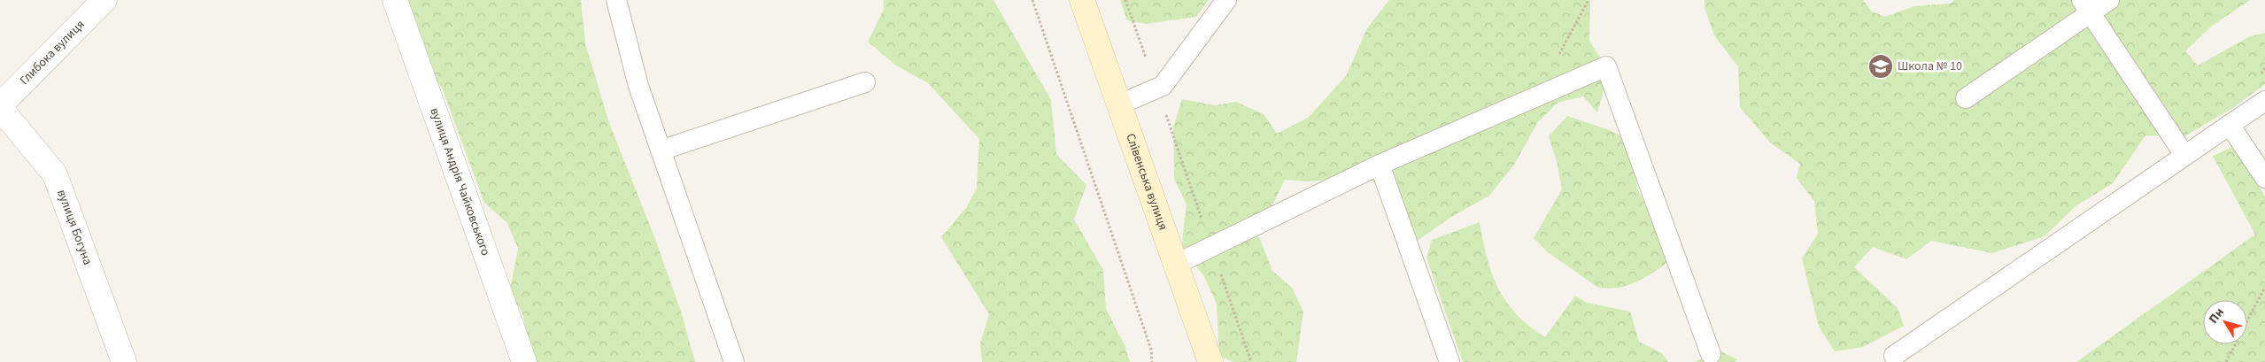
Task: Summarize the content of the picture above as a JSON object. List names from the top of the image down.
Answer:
{
  "streets": {
    "main road": ["Слівенська вулиця"],
    "street": ["Глибока вулиця", "вулиця Андрія Чайковського", "вулиця Богуна"]
  },
  "crossings": [
    ["Глибока вулиця", "вулиця Богуна"]
  ],
  "places": {
    "school or university": ["Школа № 10"]
  },
  "north": "top left"
}
